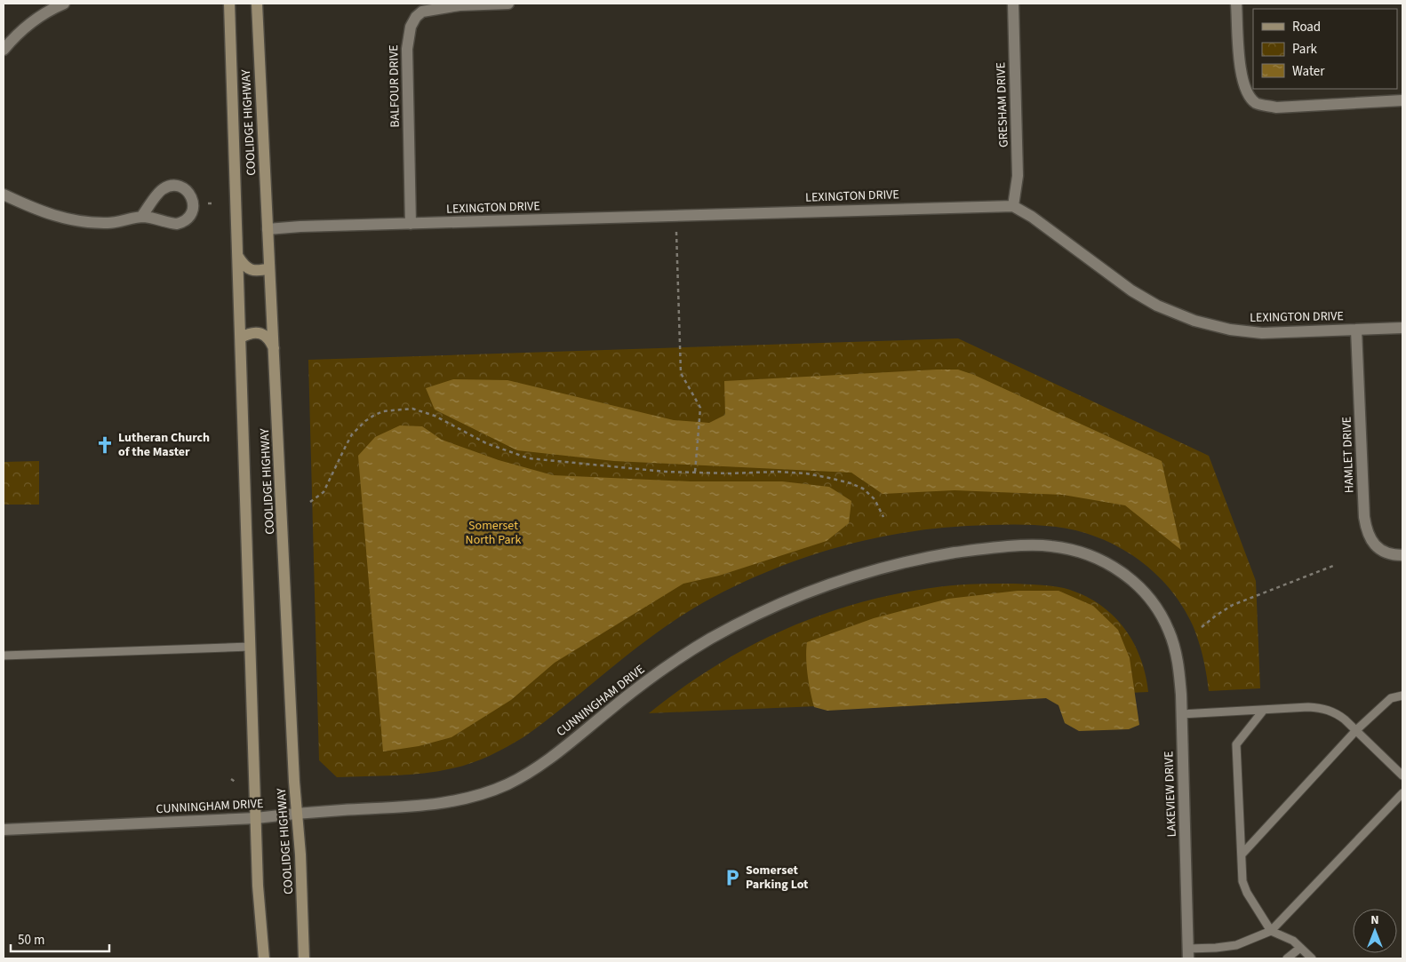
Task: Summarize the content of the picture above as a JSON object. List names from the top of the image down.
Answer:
{
  "streets": {
    "main road": ["COOLIDGE HIGHWAY"],
    "street": [
      "BALFOUR DRIVE",
      "GRESHAM DRIVE",
      "LEXINGTON DRIVE",
      "HAMLET DRIVE",
      "CUNNINGHAM DRIVE",
      "LAKEVIEW DRIVE"
    ]
  },
  "crossings": [
    ["BALFOUR DRIVE", "LEXINGTON DRIVE"],
    ["GRESHAM DRIVE", "LEXINGTON DRIVE"],
    ["COOLIDGE HIGHWAY", "LEXINGTON DRIVE"],
    ["COOLIDGE HIGHWAY", "CUNNINGHAM DRIVE"],
    ["LEXINGTON DRIVE", "HAMLET DRIVE"],
    ["CUNNINGHAM DRIVE", "LAKEVIEW DRIVE"]
  ],
  "parks": ["Somerset North Park"],
  "places": {
    "church": ["Lutheran Church of the Master"],
    "parking": ["Somerset Parking Lot"]
  },
  "legend": ["Road", "Park", "Water"],
  "scale_bar": "50 m",
  "north": "top"
}
